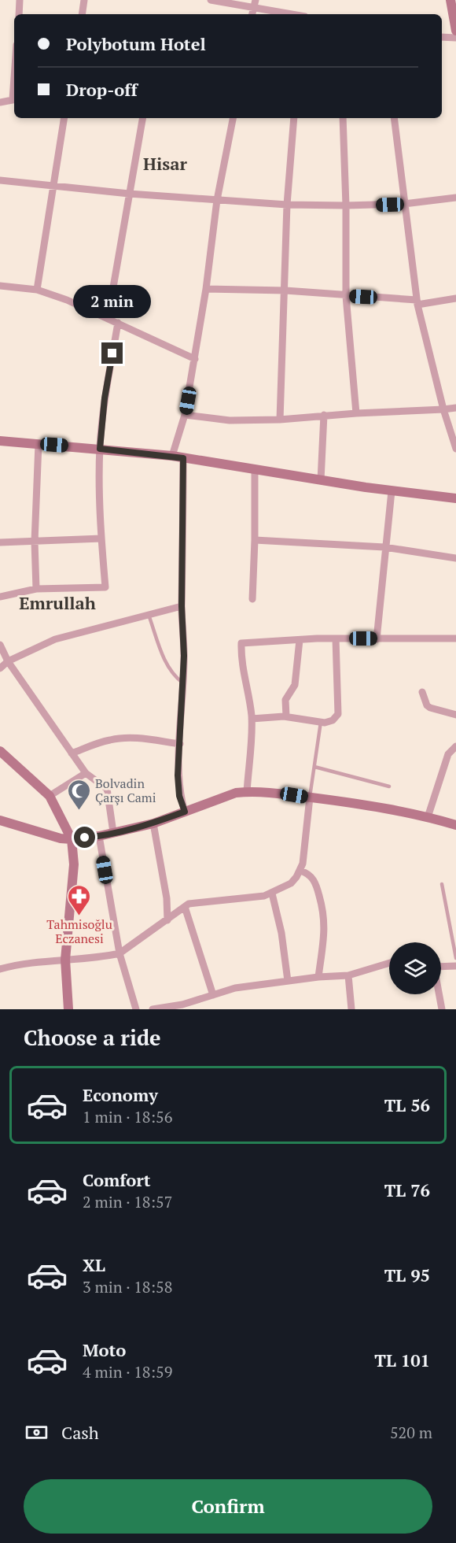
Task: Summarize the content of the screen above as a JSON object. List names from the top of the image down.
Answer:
{
  "districts": ["Hisar", "Emrullah"],
  "places": {
    "mosque": ["Bolvadin Çarşı Cami"],
    "pharmacy": ["Tahmisoğlu Eczanesi"]
  },
  "page": {
    "banner": ["Polybotum Hotel", "Drop-off"],
    "bubble": "2 min",
    "heading": "Choose a ride",
    "list": [
      {
        "name": "Economy",
        "note": "1 min · 18:56",
        "value": "TL 56"
      },
      {
        "name": "Comfort",
        "note": "2 min · 18:57",
        "value": "TL 76"
      },
      {
        "name": "XL",
        "note": "3 min · 18:58",
        "value": "TL 95"
      },
      {
        "name": "Moto",
        "note": "4 min · 18:59",
        "value": "TL 101"
      }
    ],
    "pay": ["Cash", "520 m"],
    "buttons": "Confirm"
  }
}
